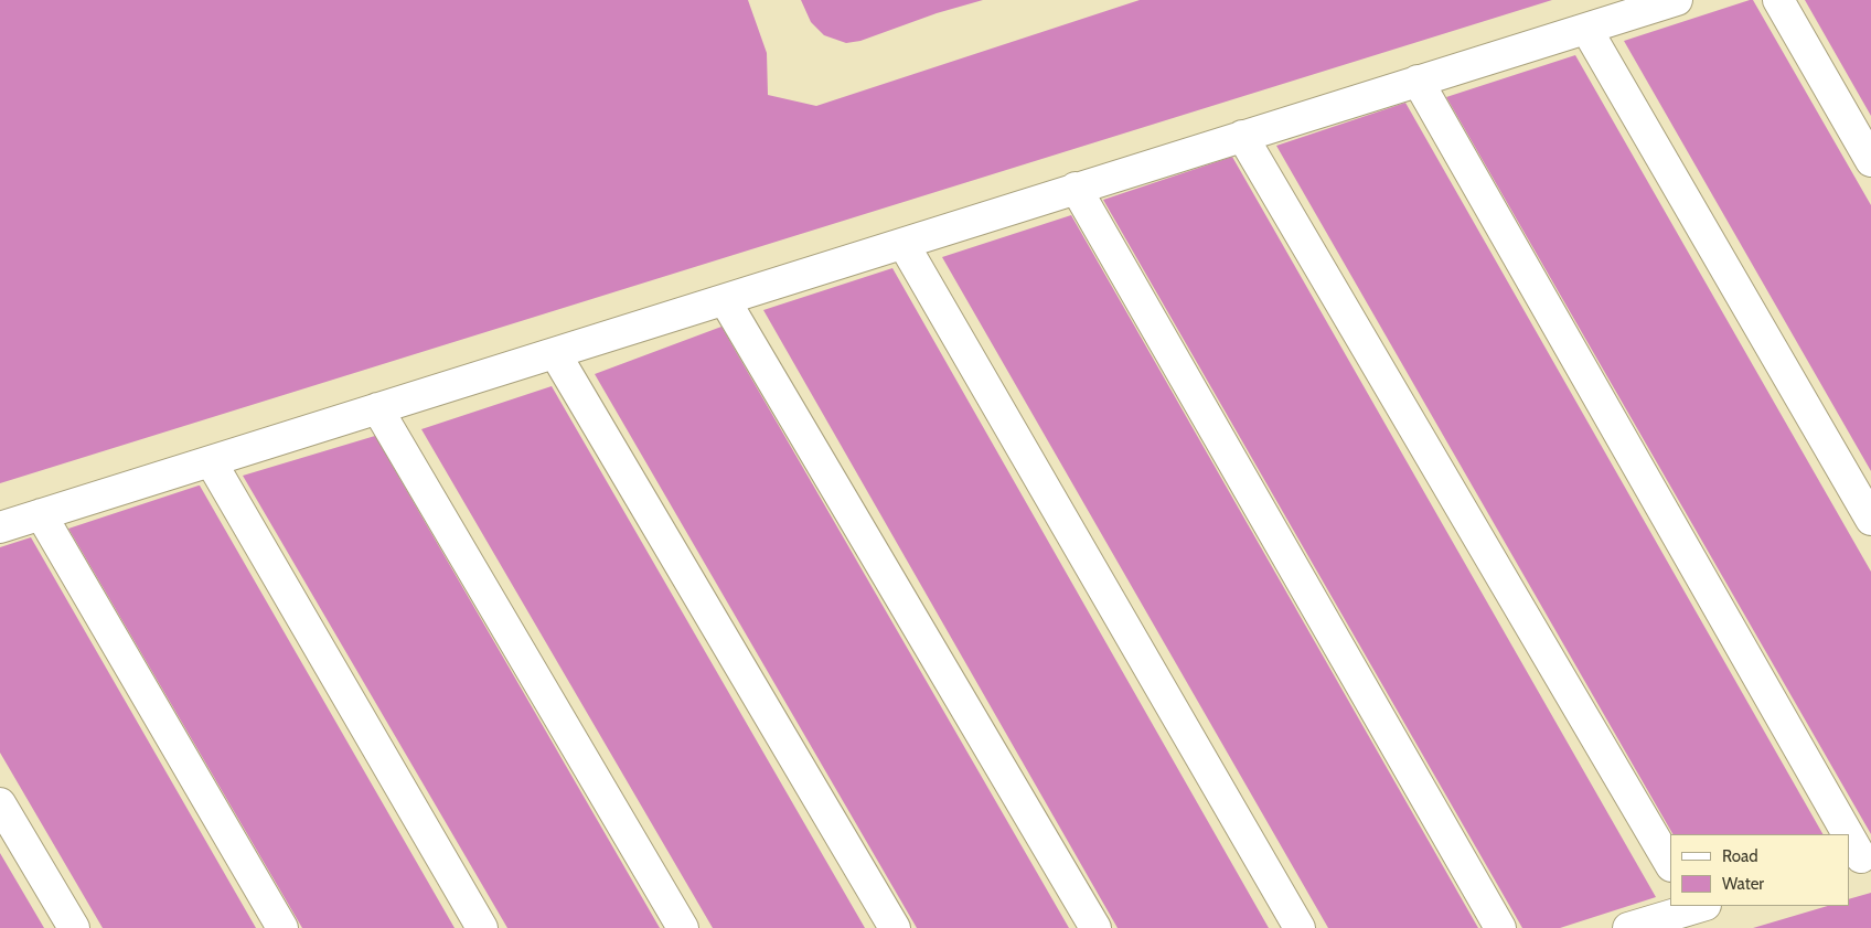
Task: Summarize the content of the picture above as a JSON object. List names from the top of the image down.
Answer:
{
  "legend": ["Road", "Water"]
}
